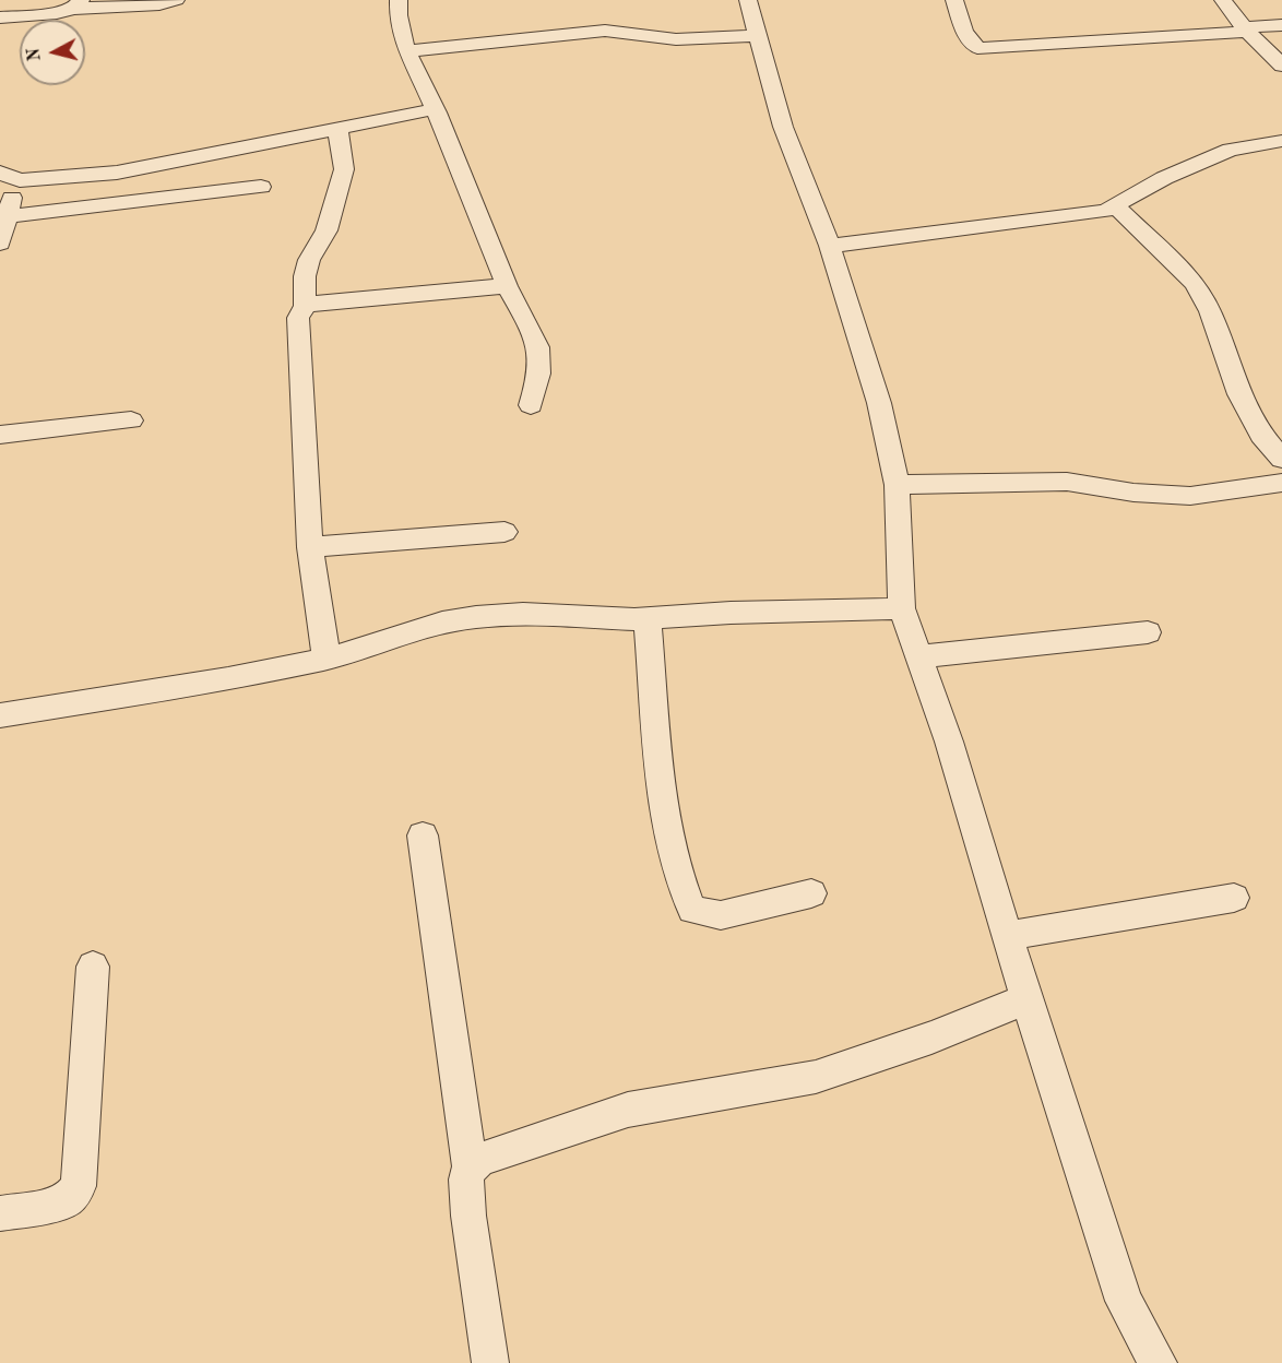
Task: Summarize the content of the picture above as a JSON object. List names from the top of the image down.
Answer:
{
  "north": "left"
}
